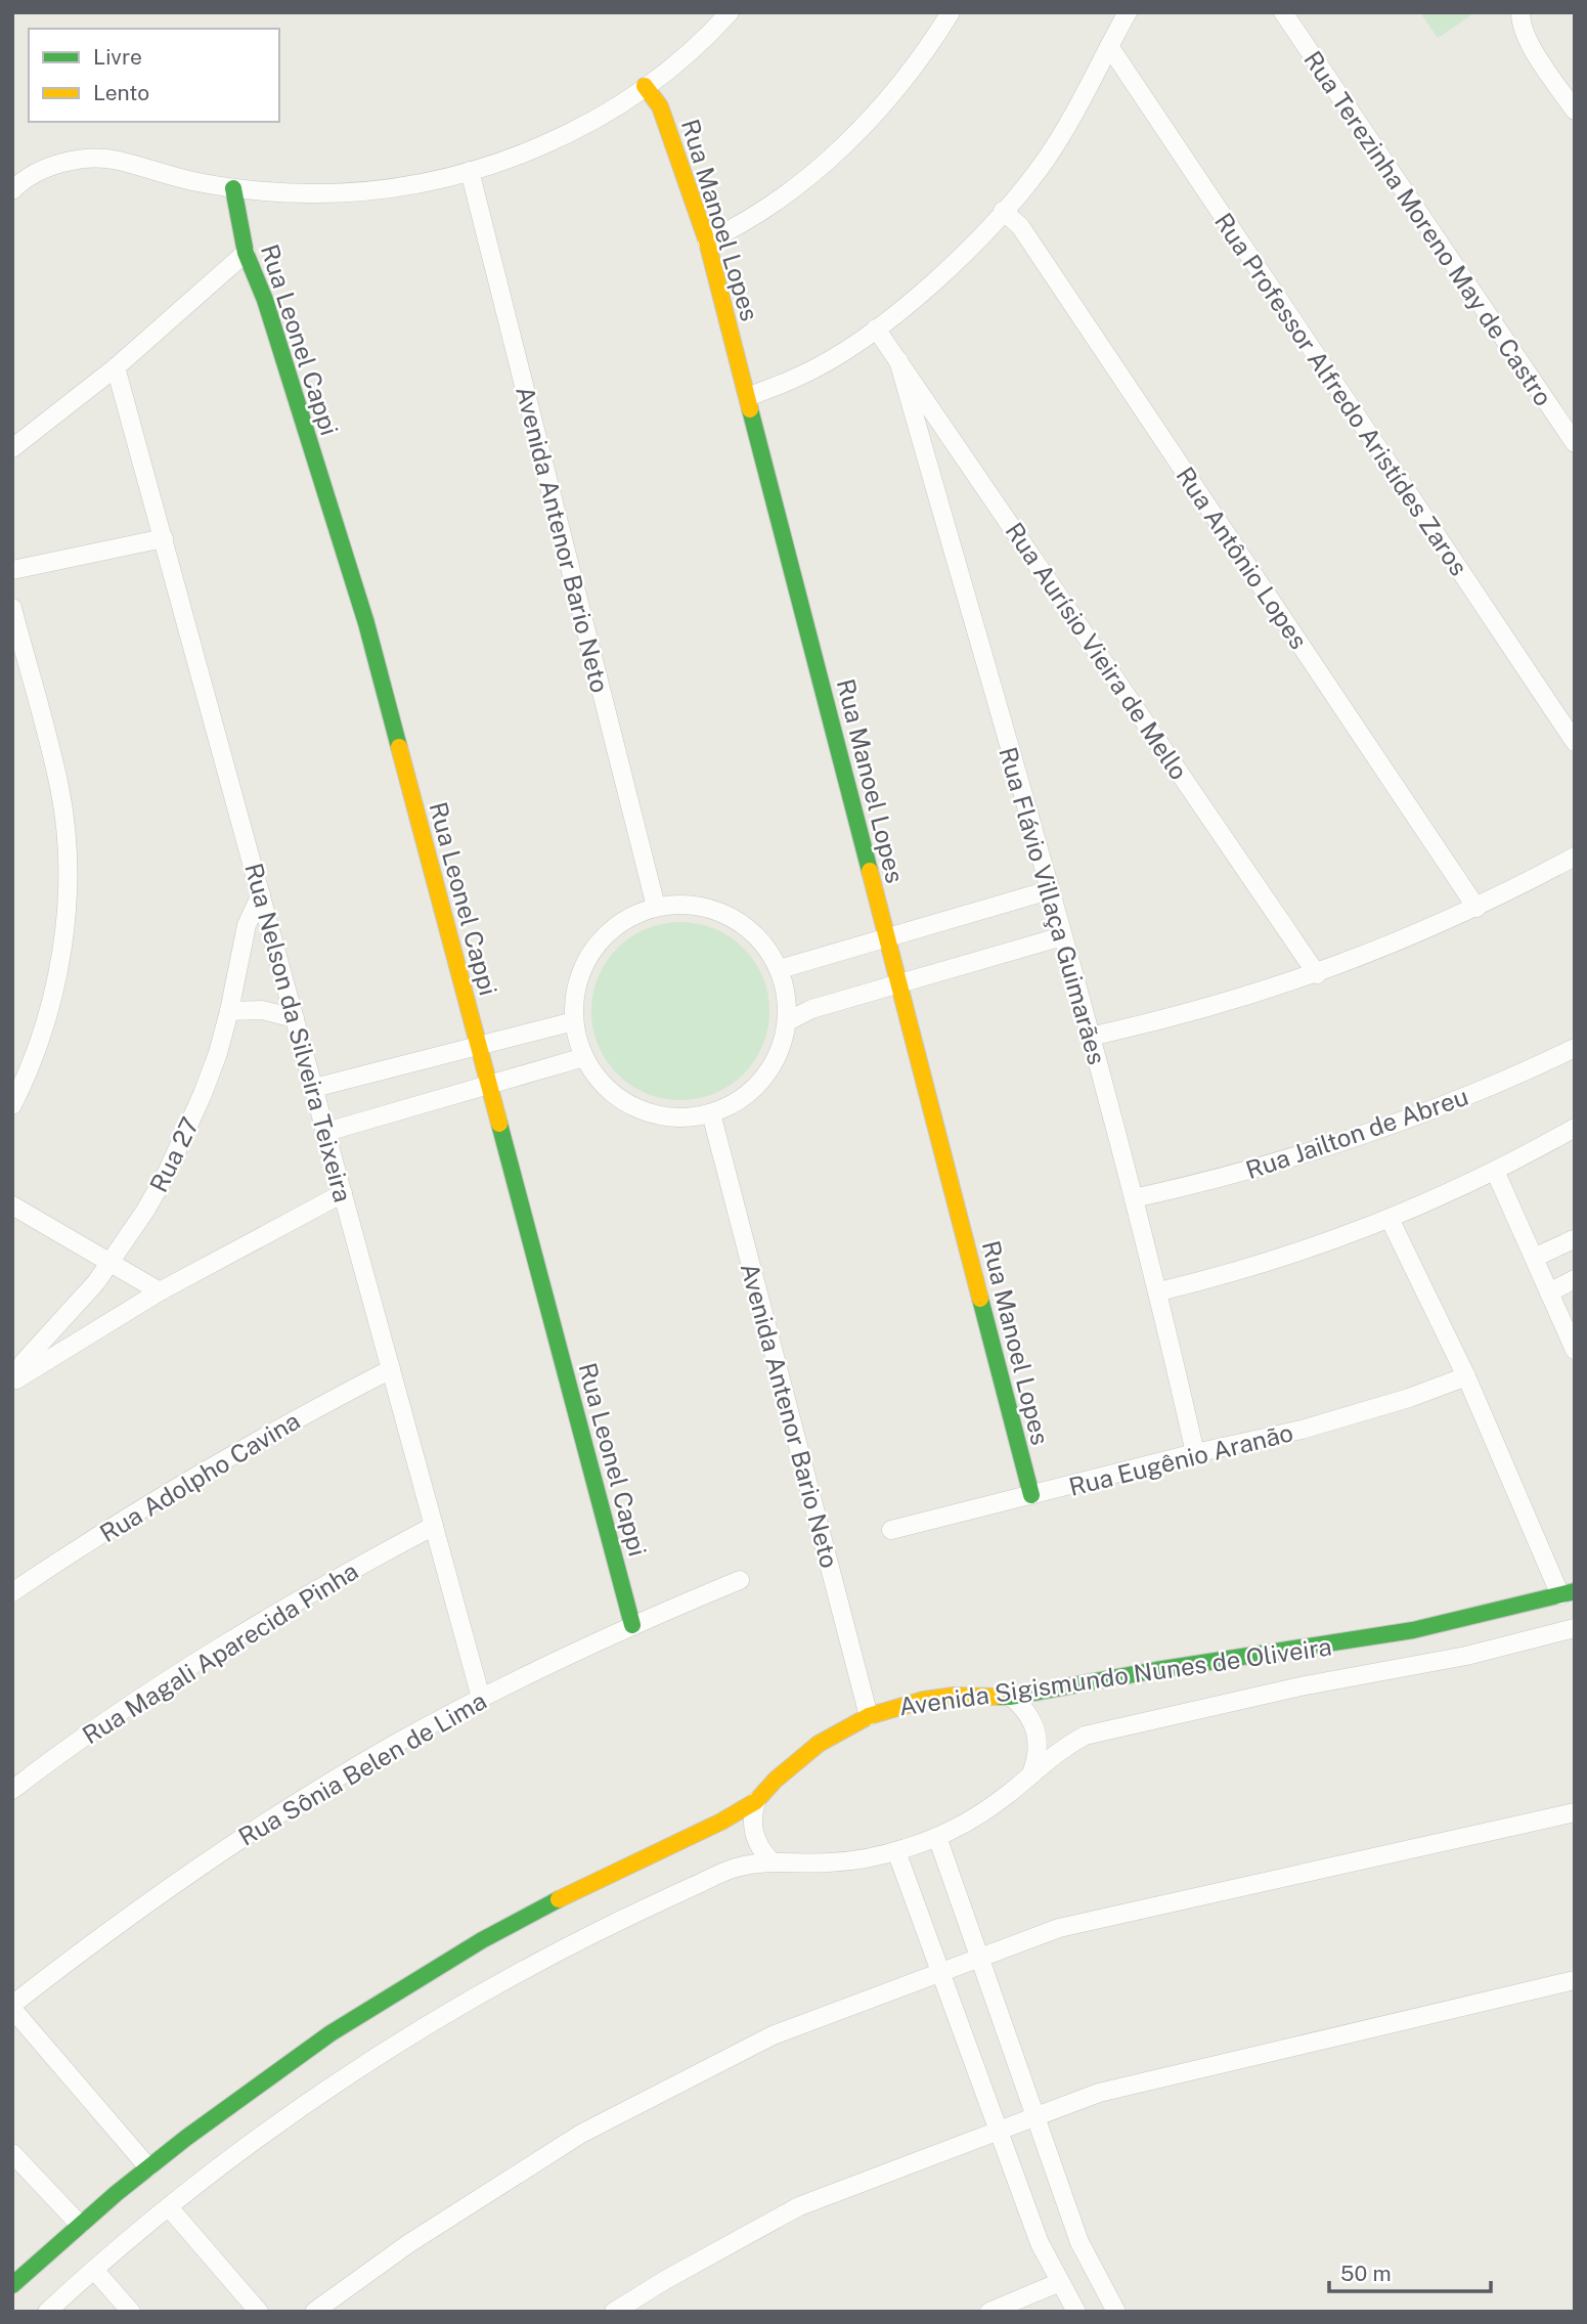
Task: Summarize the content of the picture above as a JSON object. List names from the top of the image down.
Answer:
{
  "streets": {
    "street": [
      "Rua Manoel Lopes",
      "Rua Terezinha Moreno May de Castro",
      "Rua Leonel Cappi",
      "Rua Professor Alfredo Aristídes Zaros",
      "Avenida Antenor Bario Neto",
      "Rua Antônio Lopes",
      "Rua Aurísio Vieira de Mello",
      "Rua Flávio Villaça Guimarães",
      "Rua Nelson da Silveira Teixeira",
      "Rua Jailton de Abreu",
      "Rua 27",
      "Rua Eugênio Aranão",
      "Rua Adolpho Cavina",
      "Rua Magali Aparecida Pinha",
      "Avenida Sigismundo Nunes de Oliveira",
      "Rua Sônia Belen de Lima"
    ]
  },
  "crossings": [
    ["Rua Manoel Lopes", "Rua Eugênio Aranão"],
    ["Rua Leonel Cappi", "Rua Sônia Belen de Lima"],
    ["Avenida Antenor Bario Neto", "Avenida Sigismundo Nunes de Oliveira"],
    ["Rua Aurísio Vieira de Mello", "Rua Flávio Villaça Guimarães"],
    ["Rua Flávio Villaça Guimarães", "Rua Jailton de Abreu"],
    ["Rua Flávio Villaça Guimarães", "Rua Eugênio Aranão"],
    ["Rua Nelson da Silveira Teixeira", "Rua 27"],
    ["Rua Nelson da Silveira Teixeira", "Rua Adolpho Cavina"],
    ["Rua Nelson da Silveira Teixeira", "Rua Magali Aparecida Pinha"],
    ["Rua Nelson da Silveira Teixeira", "Rua Sônia Belen de Lima"]
  ],
  "legend": ["Livre", "Lento"],
  "scale_bar": "50 m"
}
